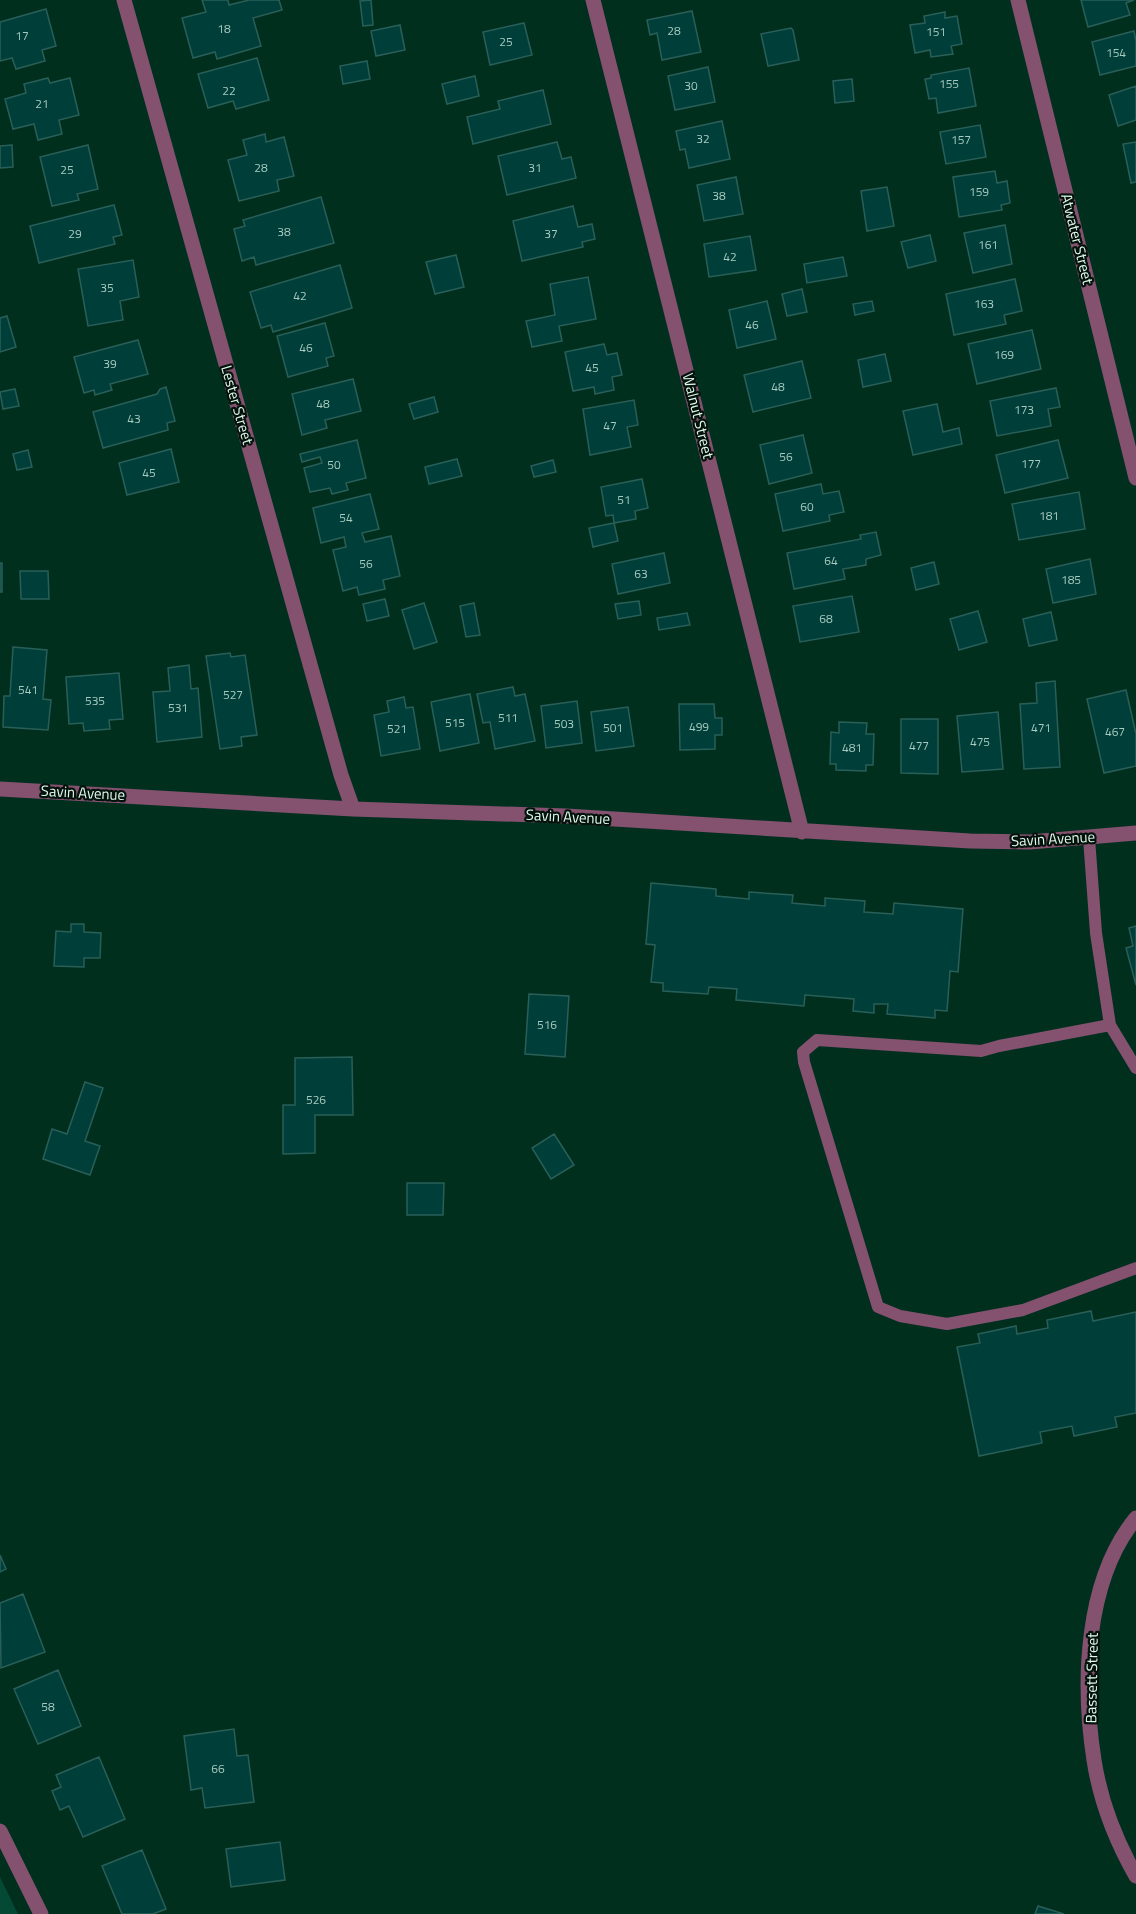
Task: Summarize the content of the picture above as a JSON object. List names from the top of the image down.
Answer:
{
  "streets": {
    "street": [
      "Atwater Street",
      "Lester Street",
      "Walnut Street",
      "Savin Avenue",
      "Bassett Street"
    ]
  },
  "crossings": [
    ["Lester Street", "Savin Avenue"],
    ["Walnut Street", "Savin Avenue"]
  ],
  "house_numbers": [
    "18",
    "28",
    "151",
    "17",
    "25",
    "154",
    "155",
    "30",
    "22",
    "21",
    "32",
    "157",
    "28",
    "31",
    "25",
    "159",
    "38",
    "38",
    "29",
    "37",
    "161",
    "42",
    "35",
    "42",
    "163",
    "46",
    "46",
    "169",
    "39",
    "45",
    "48",
    "48",
    "173",
    "43",
    "47",
    "56",
    "177",
    "50",
    "45",
    "51",
    "60",
    "181",
    "54",
    "64",
    "56",
    "63",
    "185",
    "68",
    "541",
    "527",
    "535",
    "531",
    "511",
    "515",
    "503",
    "499",
    "501",
    "471",
    "521",
    "467",
    "475",
    "477",
    "481",
    "516",
    "526",
    "58",
    "66"
  ]
}
